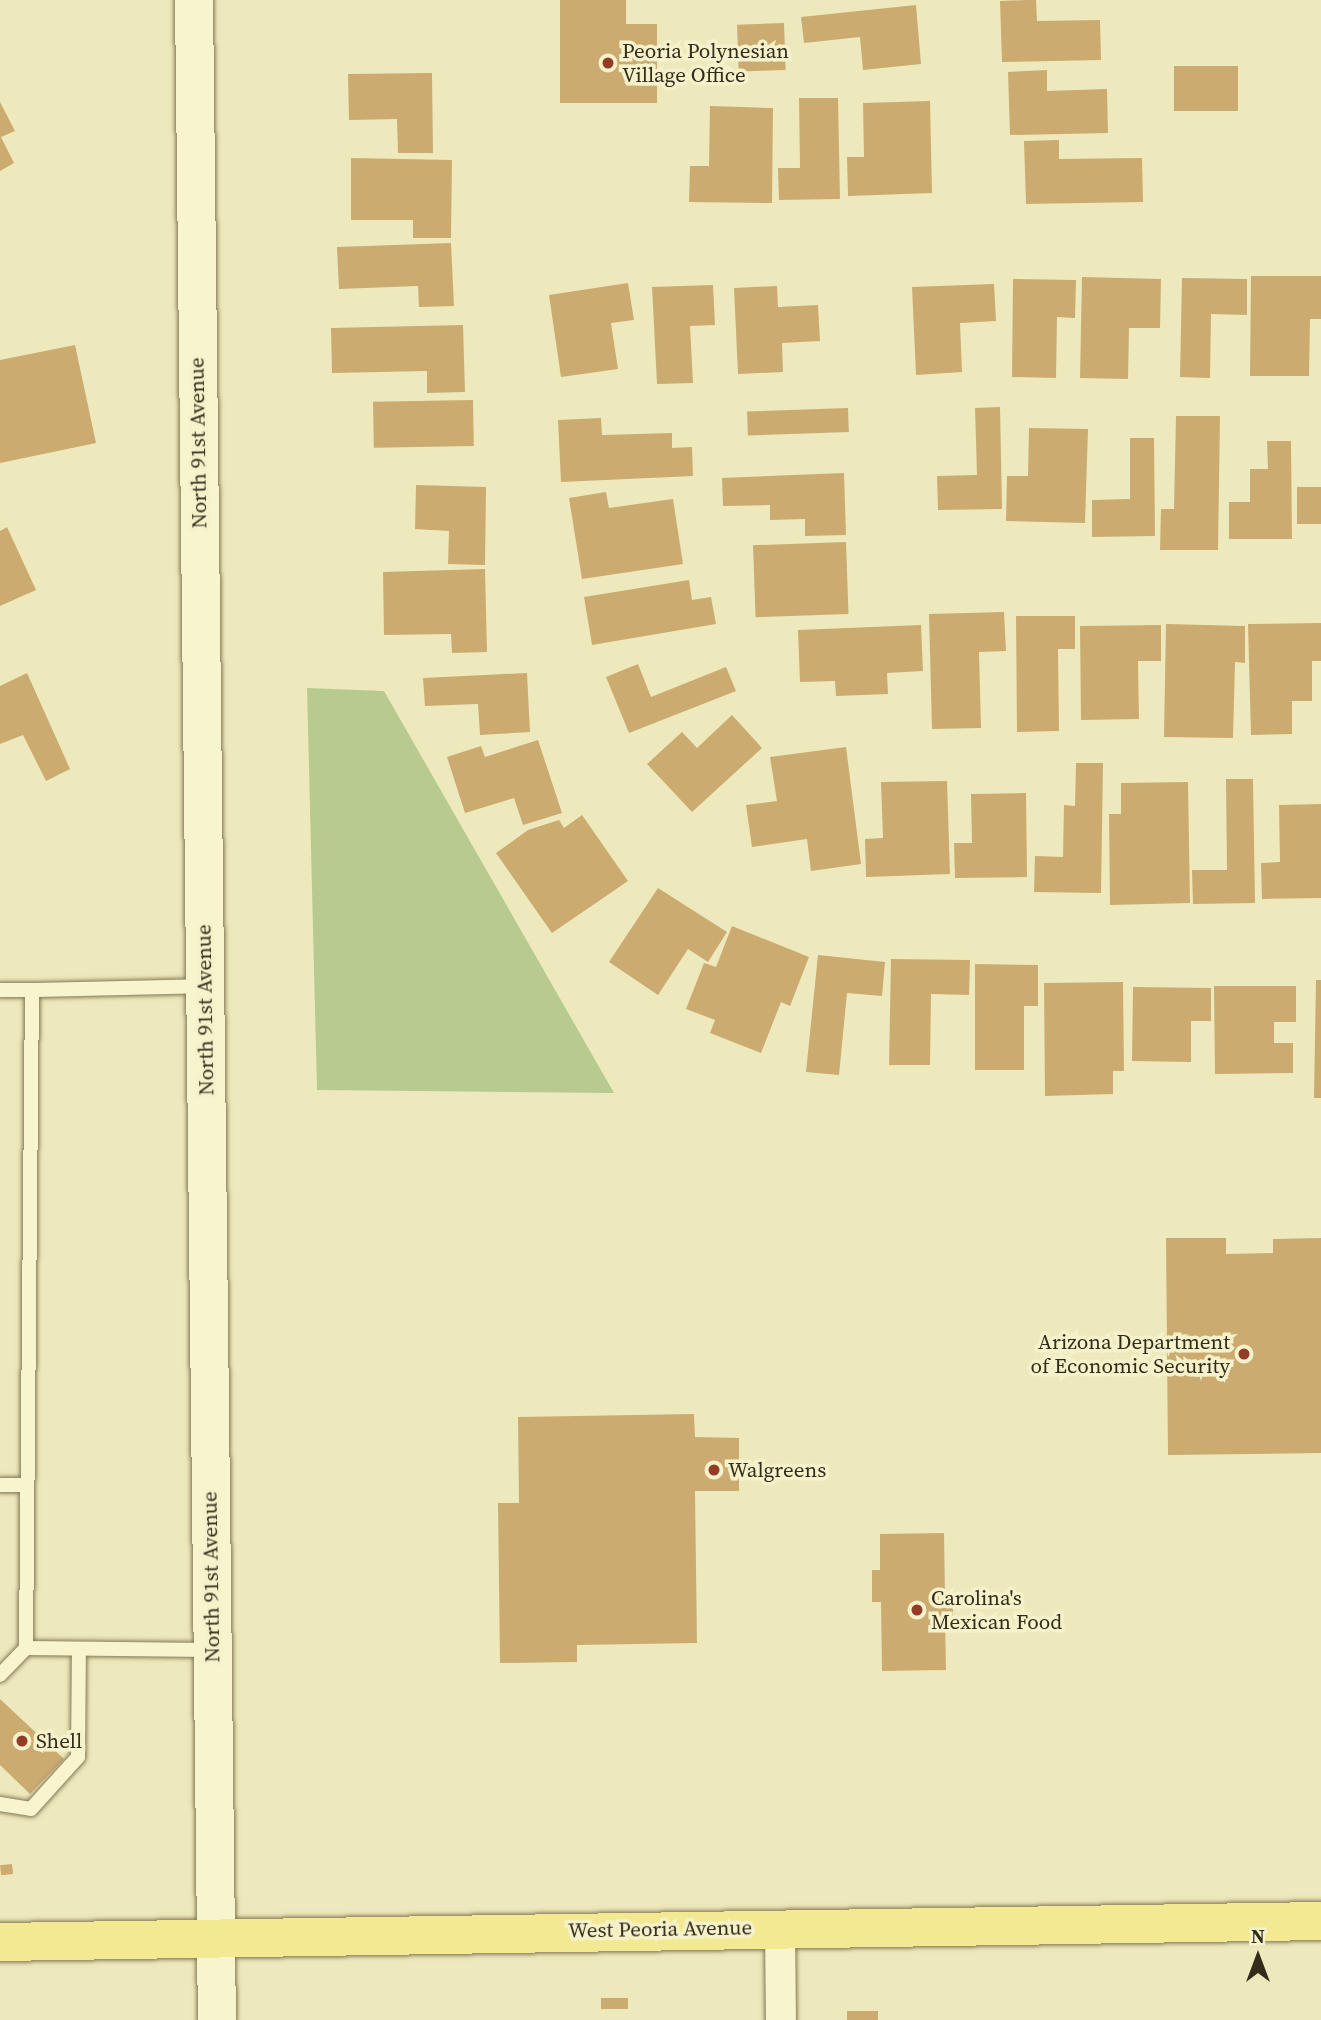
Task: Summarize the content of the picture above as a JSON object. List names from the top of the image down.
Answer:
{
  "streets": {
    "main road": ["North 91st Avenue", "West Peoria Avenue"]
  },
  "crossings": [
    ["North 91st Avenue", "West Peoria Avenue"]
  ],
  "places": [
    "Peoria Polynesian Village Office",
    "Arizona Department of Economic Security",
    "Walgreens",
    "Carolina's Mexican Food",
    "Shell"
  ],
  "north": "top"
}
